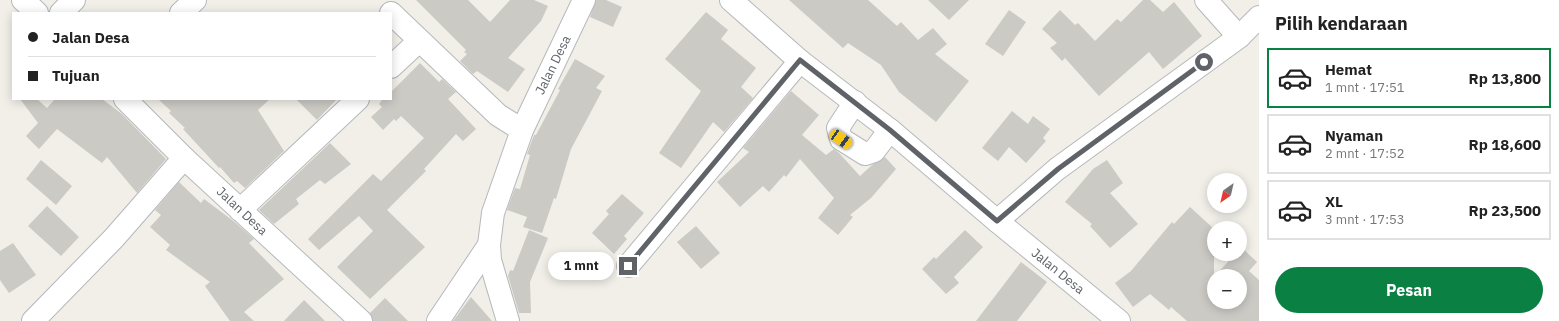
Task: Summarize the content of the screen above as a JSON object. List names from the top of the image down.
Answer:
{
  "streets": {
    "street": ["Jalan Desa"]
  },
  "north": "bottom left",
  "page": {
    "heading": "Pilih kendaraan",
    "banner": ["Jalan Desa", "Tujuan"],
    "list": [
      {
        "name": "Hemat",
        "note": "1 mnt · 17:51",
        "value": "Rp 13,800"
      },
      {
        "name": "Nyaman",
        "note": "2 mnt · 17:52",
        "value": "Rp 18,600"
      },
      {
        "name": "XL",
        "note": "3 mnt · 17:53",
        "value": "Rp 23,500"
      }
    ],
    "map_buttons": ["+", "−"],
    "bubble": "1 mnt",
    "buttons": "Pesan"
  }
}
